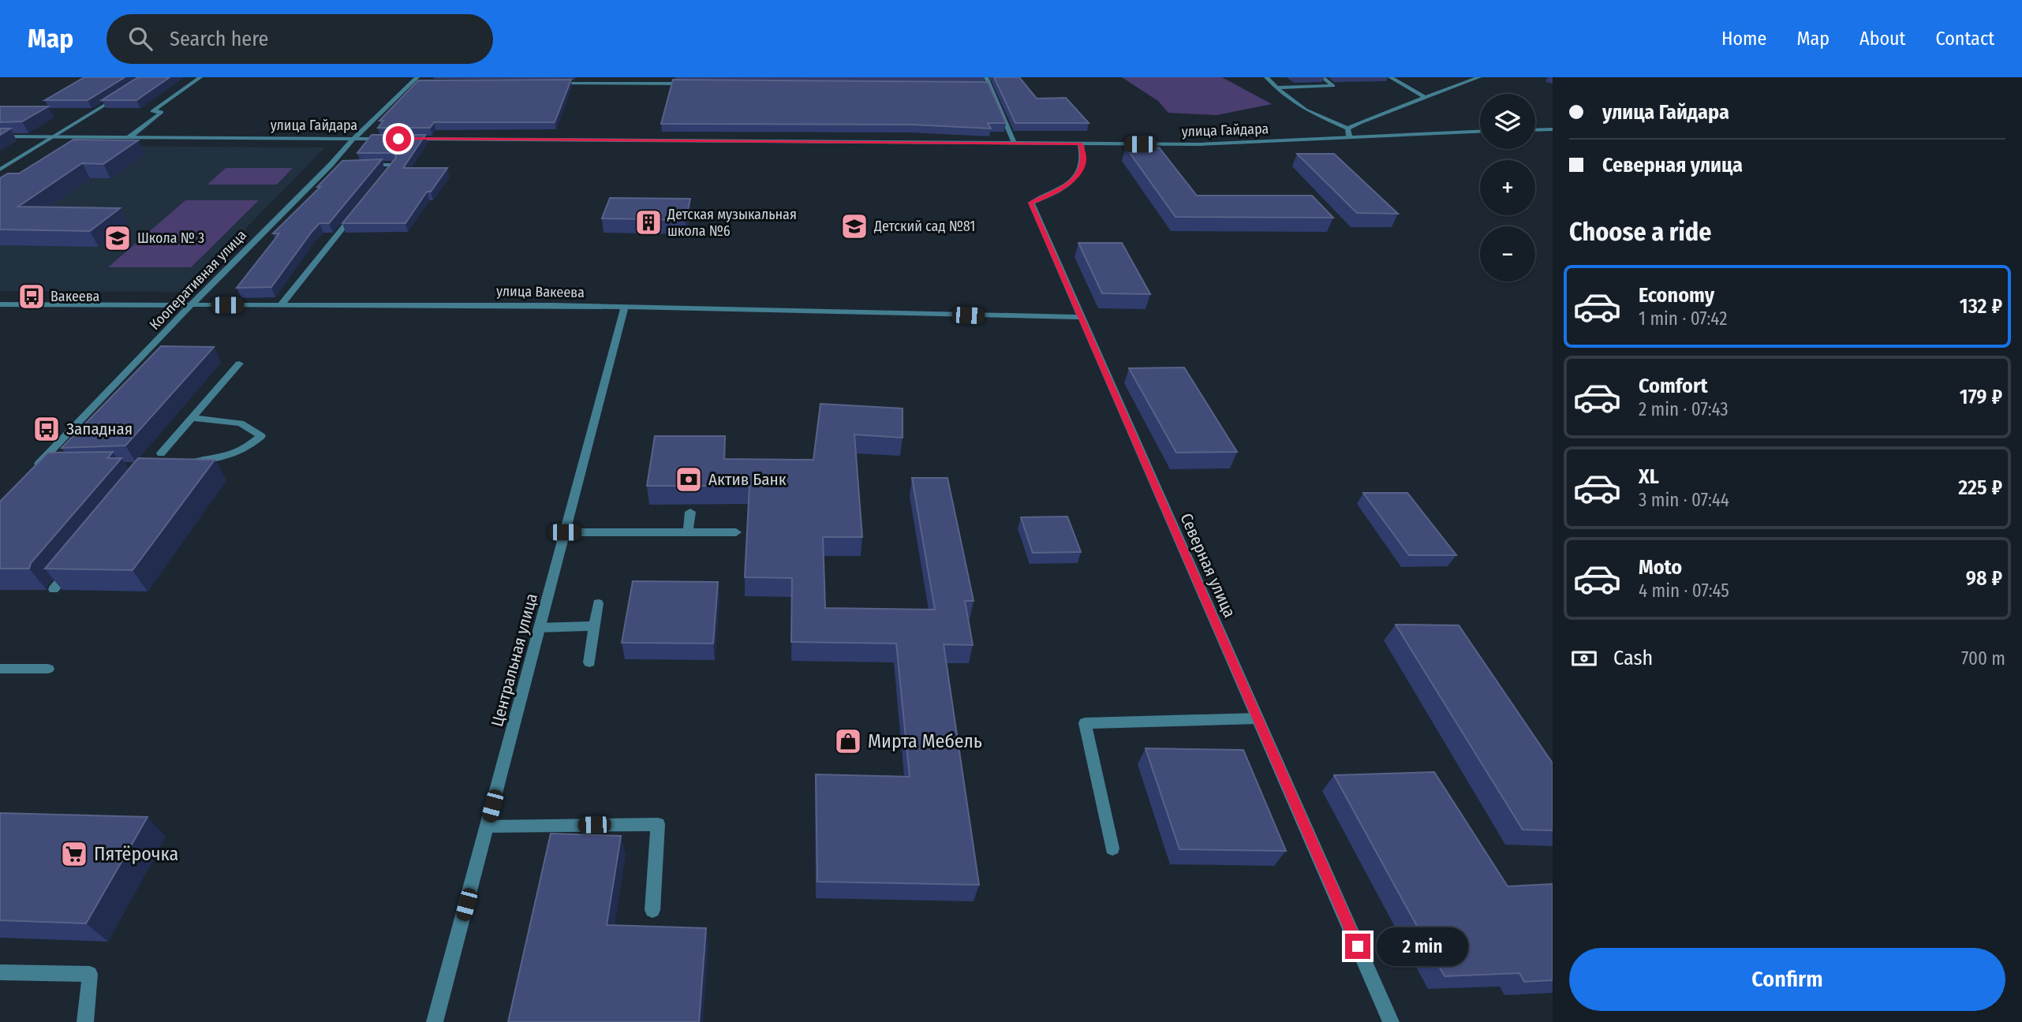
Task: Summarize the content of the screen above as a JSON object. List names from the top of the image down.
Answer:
{
  "streets": {
    "street": [
      "улица Гайдара",
      "Кооперативная улица",
      "улица Вакеева",
      "Северная улица",
      "Центральная улица"
    ]
  },
  "crossings": [
    ["улица Гайдара", "Кооперативная улица"],
    ["улица Гайдара", "Северная улица"],
    ["Кооперативная улица", "улица Вакеева"],
    ["улица Вакеева", "Северная улица"],
    ["улица Вакеева", "Центральная улица"]
  ],
  "places": {
    "building": ["Детская музыкальная школа №6"],
    "school or university": ["Детский сад №81", "Школа № 3"],
    "bus stop": ["Вакеева", "Западная"],
    "bank": ["Актив Банк"],
    "shop": ["Мирта Мебель"],
    "supermarket": ["Пятёрочка"]
  },
  "page": {
    "header": "Map",
    "search": "Search here",
    "nav": [
      "Home",
      "Map",
      "About",
      "Contact"
    ],
    "banner": ["улица Гайдара", "Северная улица"],
    "map_buttons": ["+", "−"],
    "heading": "Choose a ride",
    "list": [
      {
        "name": "Economy",
        "note": "1 min · 07:42",
        "value": "132 ₽"
      },
      {
        "name": "Comfort",
        "note": "2 min · 07:43",
        "value": "179 ₽"
      },
      {
        "name": "XL",
        "note": "3 min · 07:44",
        "value": "225 ₽"
      },
      {
        "name": "Moto",
        "note": "4 min · 07:45",
        "value": "98 ₽"
      }
    ],
    "pay": ["Cash", "700 m"],
    "bubble": "2 min",
    "buttons": "Confirm"
  }
}
